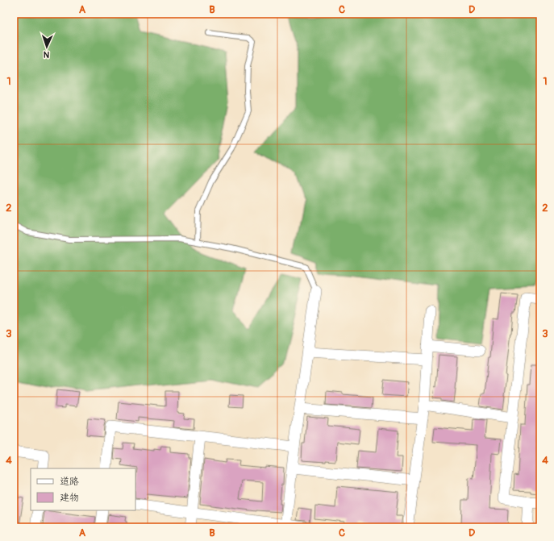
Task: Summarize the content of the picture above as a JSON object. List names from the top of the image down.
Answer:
{
  "legend": ["道路", "建物"],
  "north": "bottom",
  "grid": {
    "columns": [
      "A",
      "B",
      "C",
      "D"
    ],
    "rows": [
      "1",
      "2",
      "3",
      "4"
    ]
  }
}
